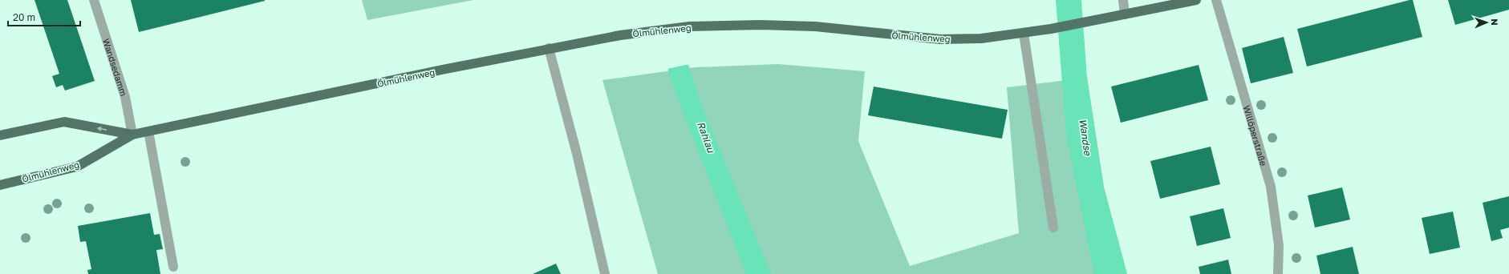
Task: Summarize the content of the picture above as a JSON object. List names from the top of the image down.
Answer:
{
  "streets": {
    "main road": ["Ölmühlenweg"],
    "street": ["Wandsedamm", "Willöperstraße"]
  },
  "crossings": [
    ["Ölmühlenweg", "Wandsedamm"]
  ],
  "water": ["Rahlau", "Wandse"],
  "scale_bar": "20 m",
  "north": "right"
}
